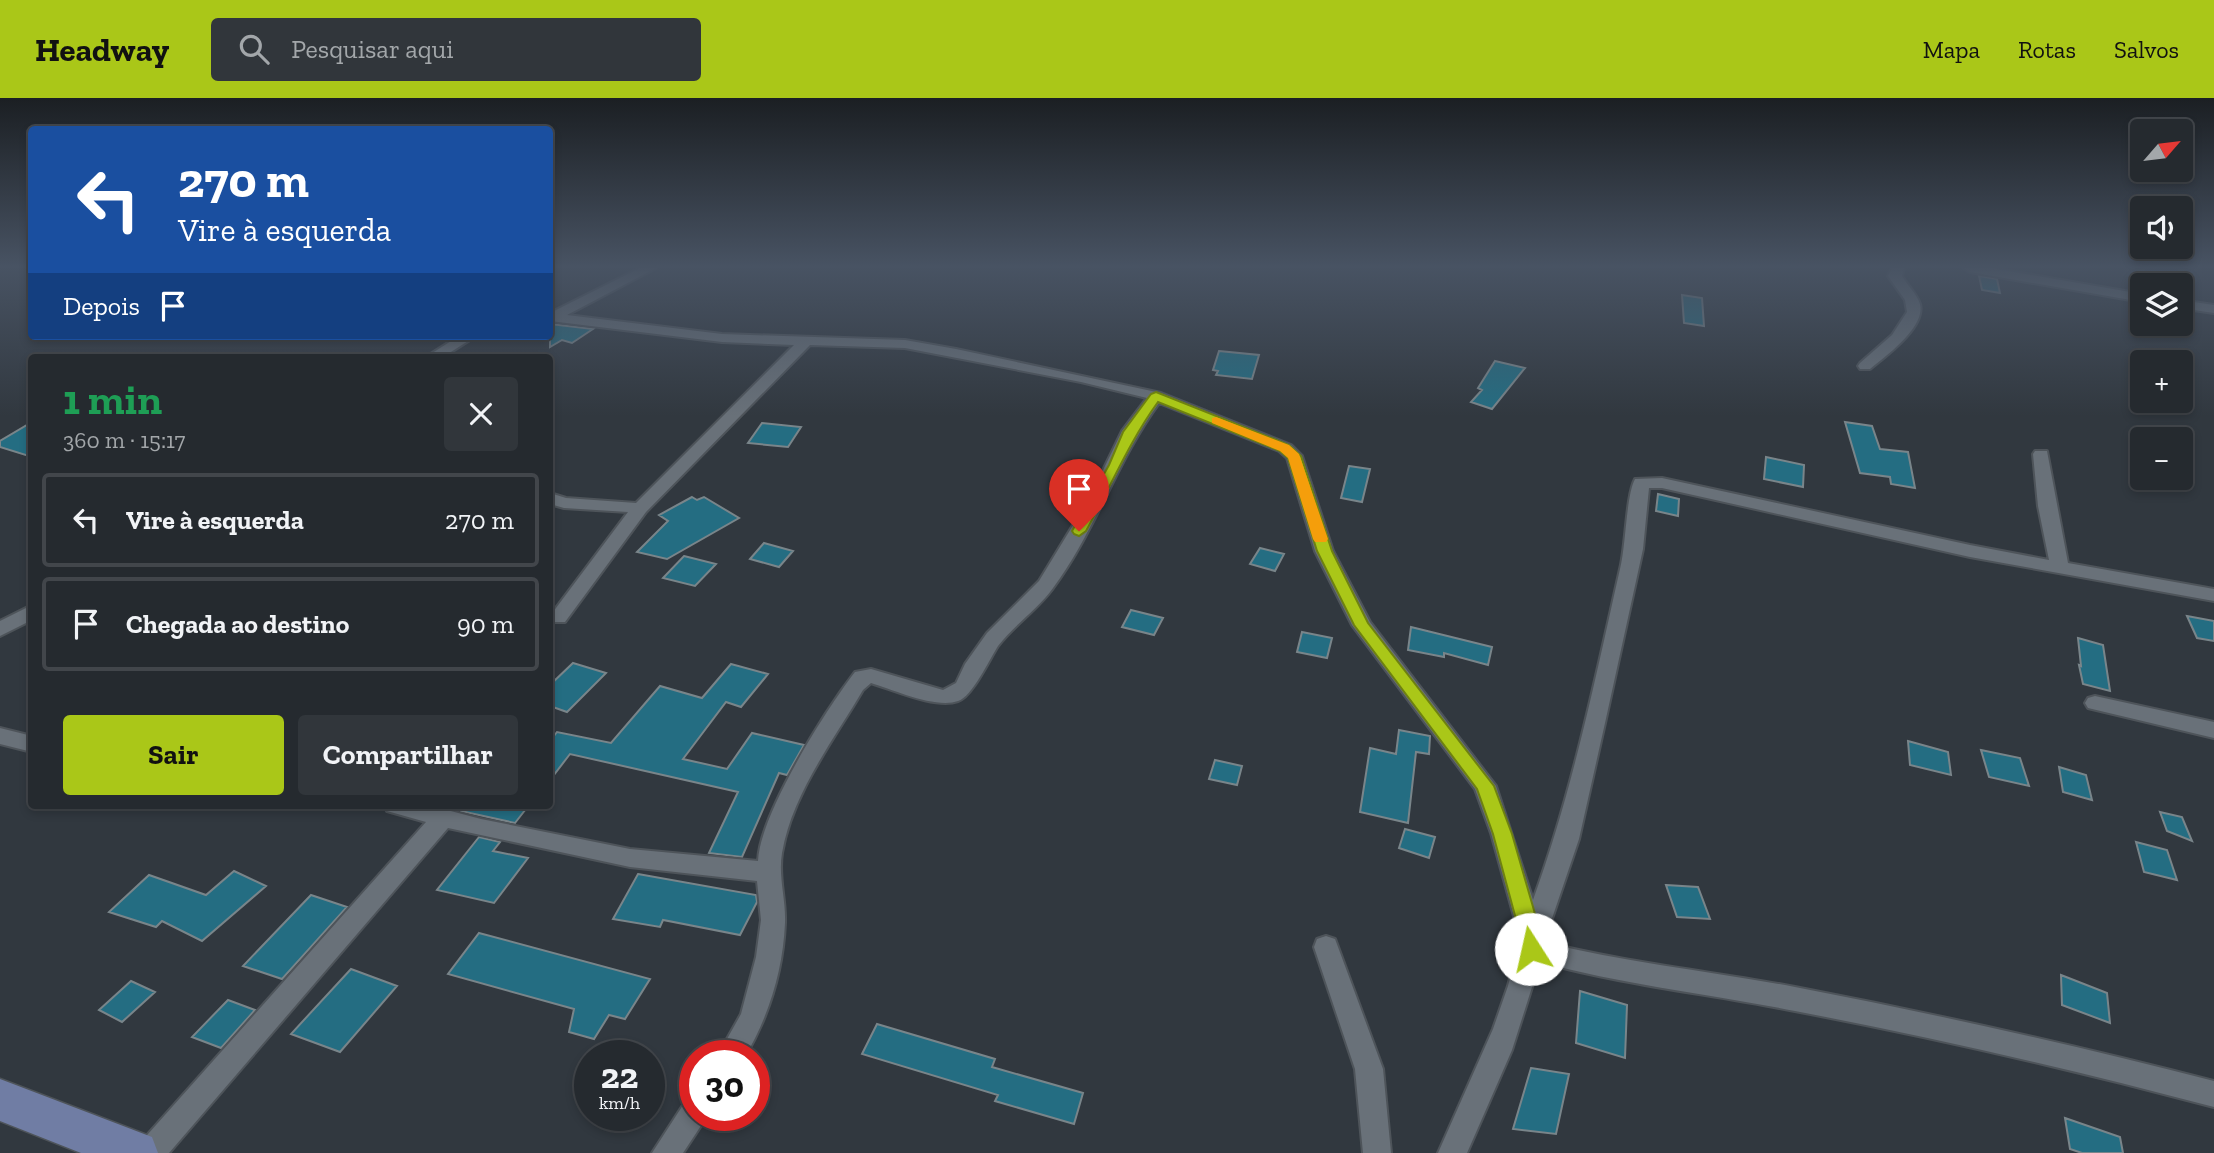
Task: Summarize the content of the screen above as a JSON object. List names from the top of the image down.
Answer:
{
  "north": "top right",
  "page": {
    "header": "Headway",
    "search": "Pesquisar aqui",
    "nav": ["Mapa", "Rotas", "Salvos"],
    "map_buttons": ["+", "−"],
    "turn": ["270 m", "Vire à esquerda"],
    "then": "Depois",
    "heading": ["1 min", "360 m · 15:17"],
    "list": [
      {
        "name": "Vire à esquerda",
        "value": "270 m"
      },
      {
        "name": "Chegada ao destino",
        "value": "90 m"
      }
    ],
    "buttons": ["Sair", "Compartilhar"],
    "speed": "22 km/h",
    "limit": "30"
  }
}
